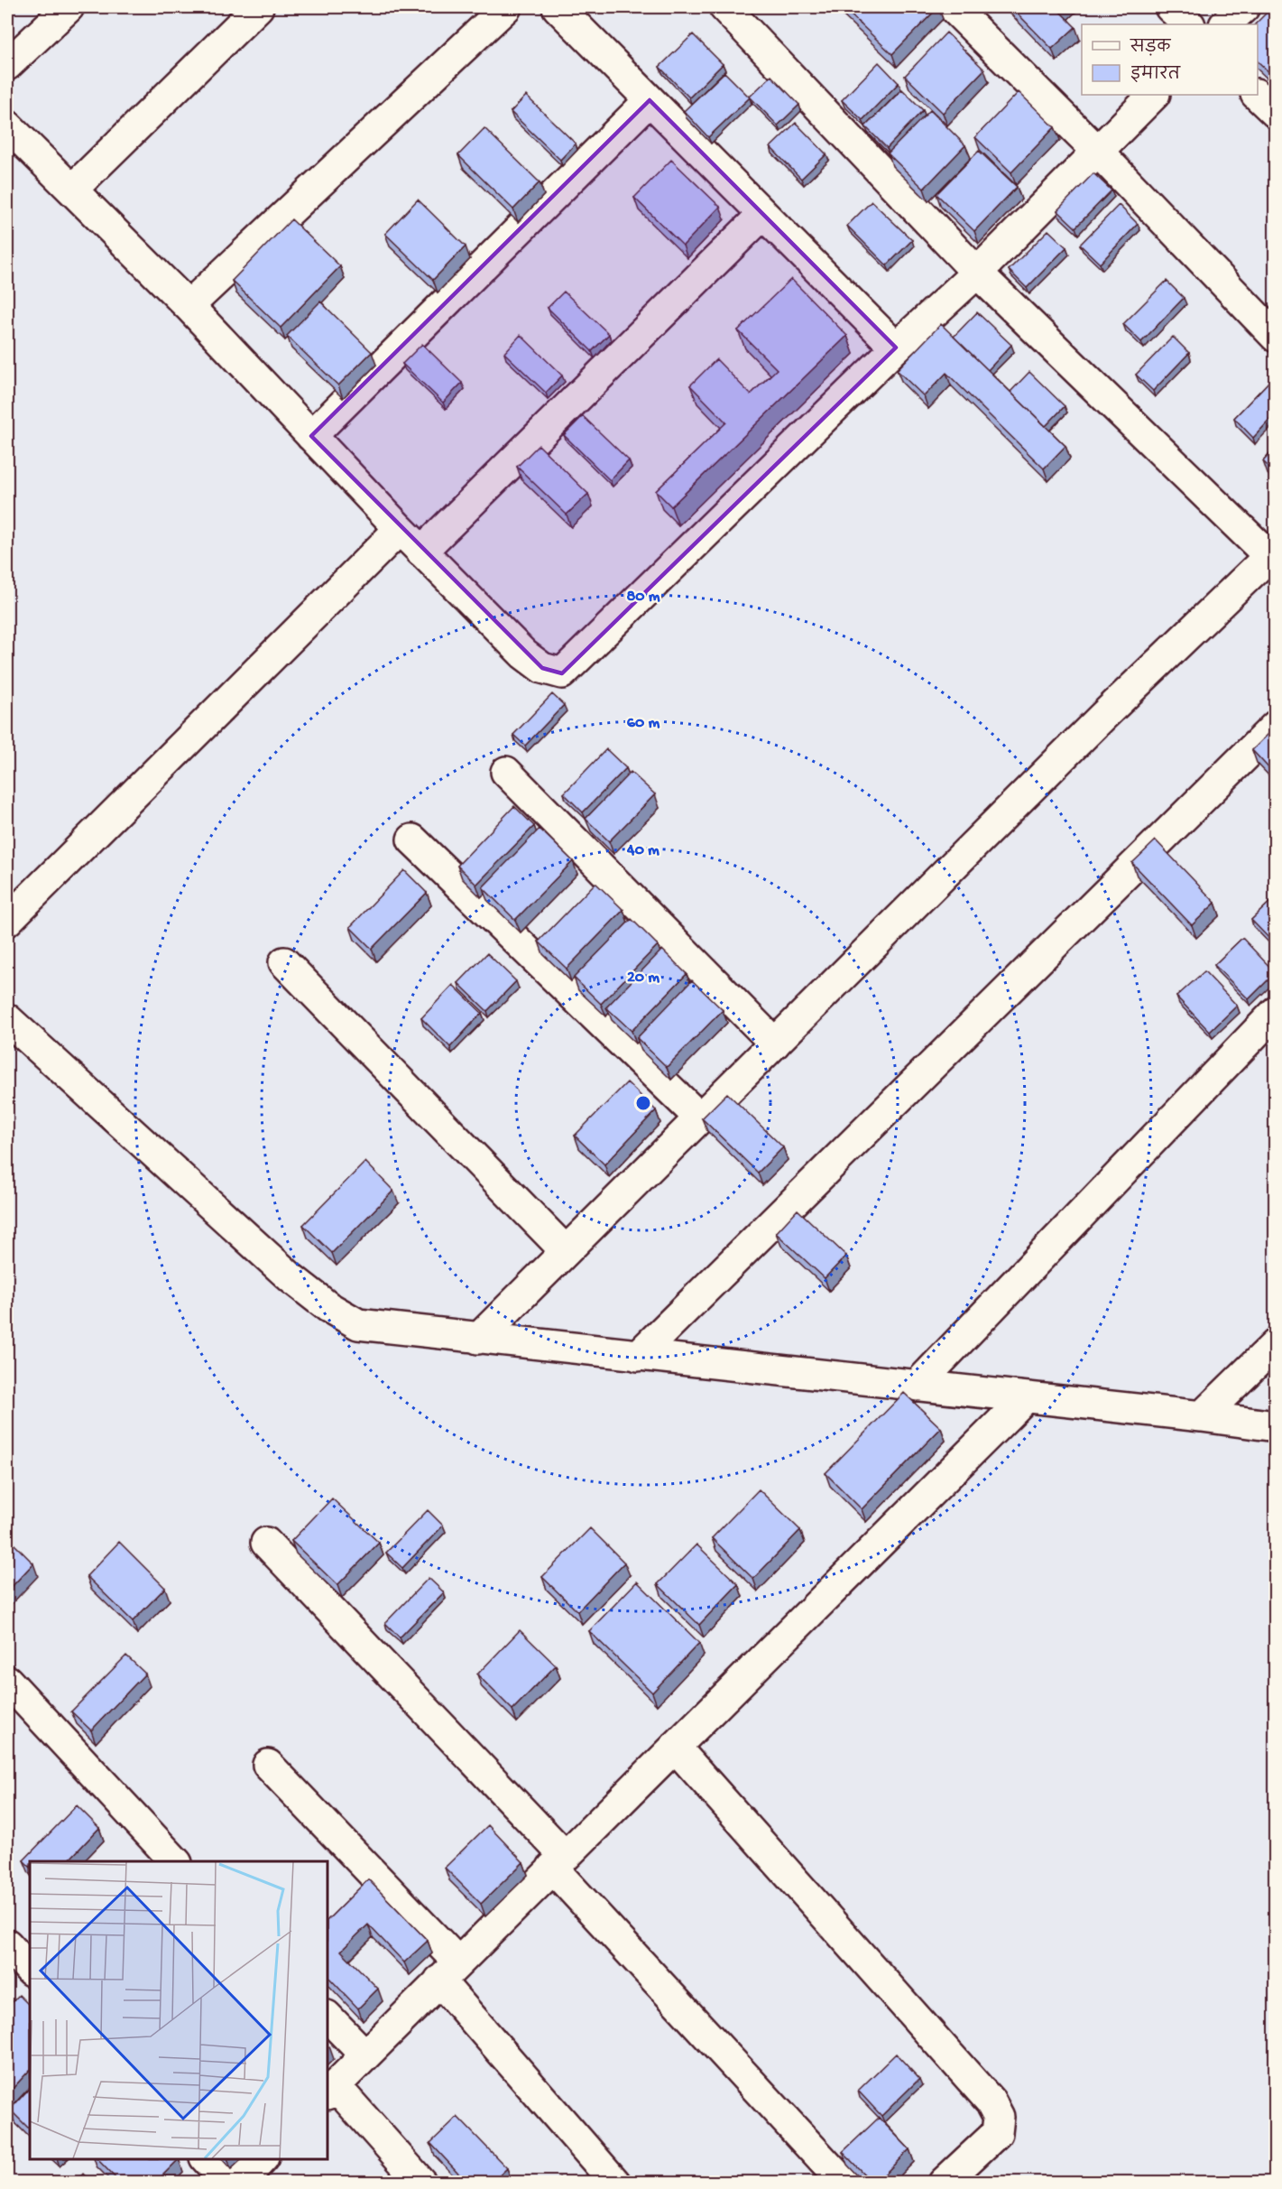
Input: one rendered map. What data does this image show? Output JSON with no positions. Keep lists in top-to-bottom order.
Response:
{
  "legend": ["सड़क", "इमारत"],
  "rings": [
    "80 m",
    "60 m",
    "40 m",
    "20 m"
  ]
}
